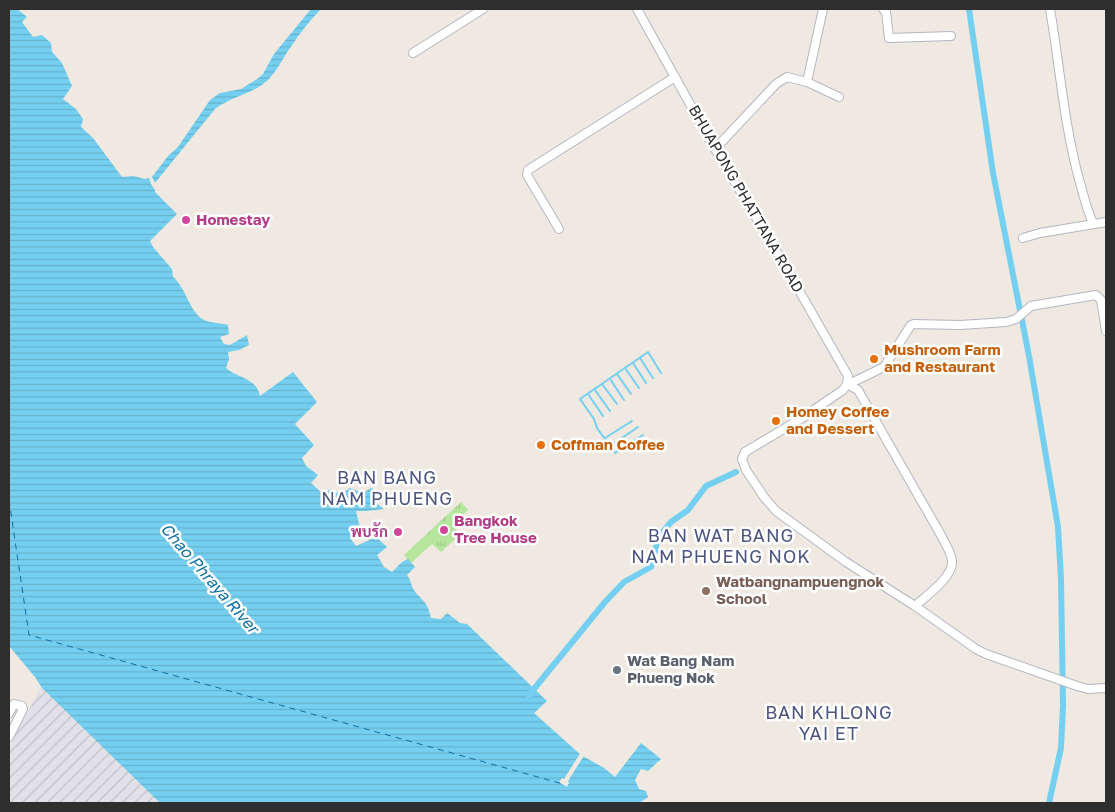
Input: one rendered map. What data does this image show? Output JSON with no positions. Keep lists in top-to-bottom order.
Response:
{
  "streets": {
    "street": ["BHUAPONG PHATTANA ROAD"]
  },
  "districts": ["BAN BANG NAM PHUENG", "BAN WAT BANG NAM PHUENG NOK", "BAN KHLONG YAI ET"],
  "water": ["Chao Phraya River"],
  "places": [
    "Homestay",
    "Mushroom Farm and Restaurant",
    "Homey Coffee and Dessert",
    "Coffman Coffee",
    "Bangkok Tree House",
    "พบรัก",
    "Watbangnampuengnok School",
    "Wat Bang Nam Phueng Nok"
  ]
}
